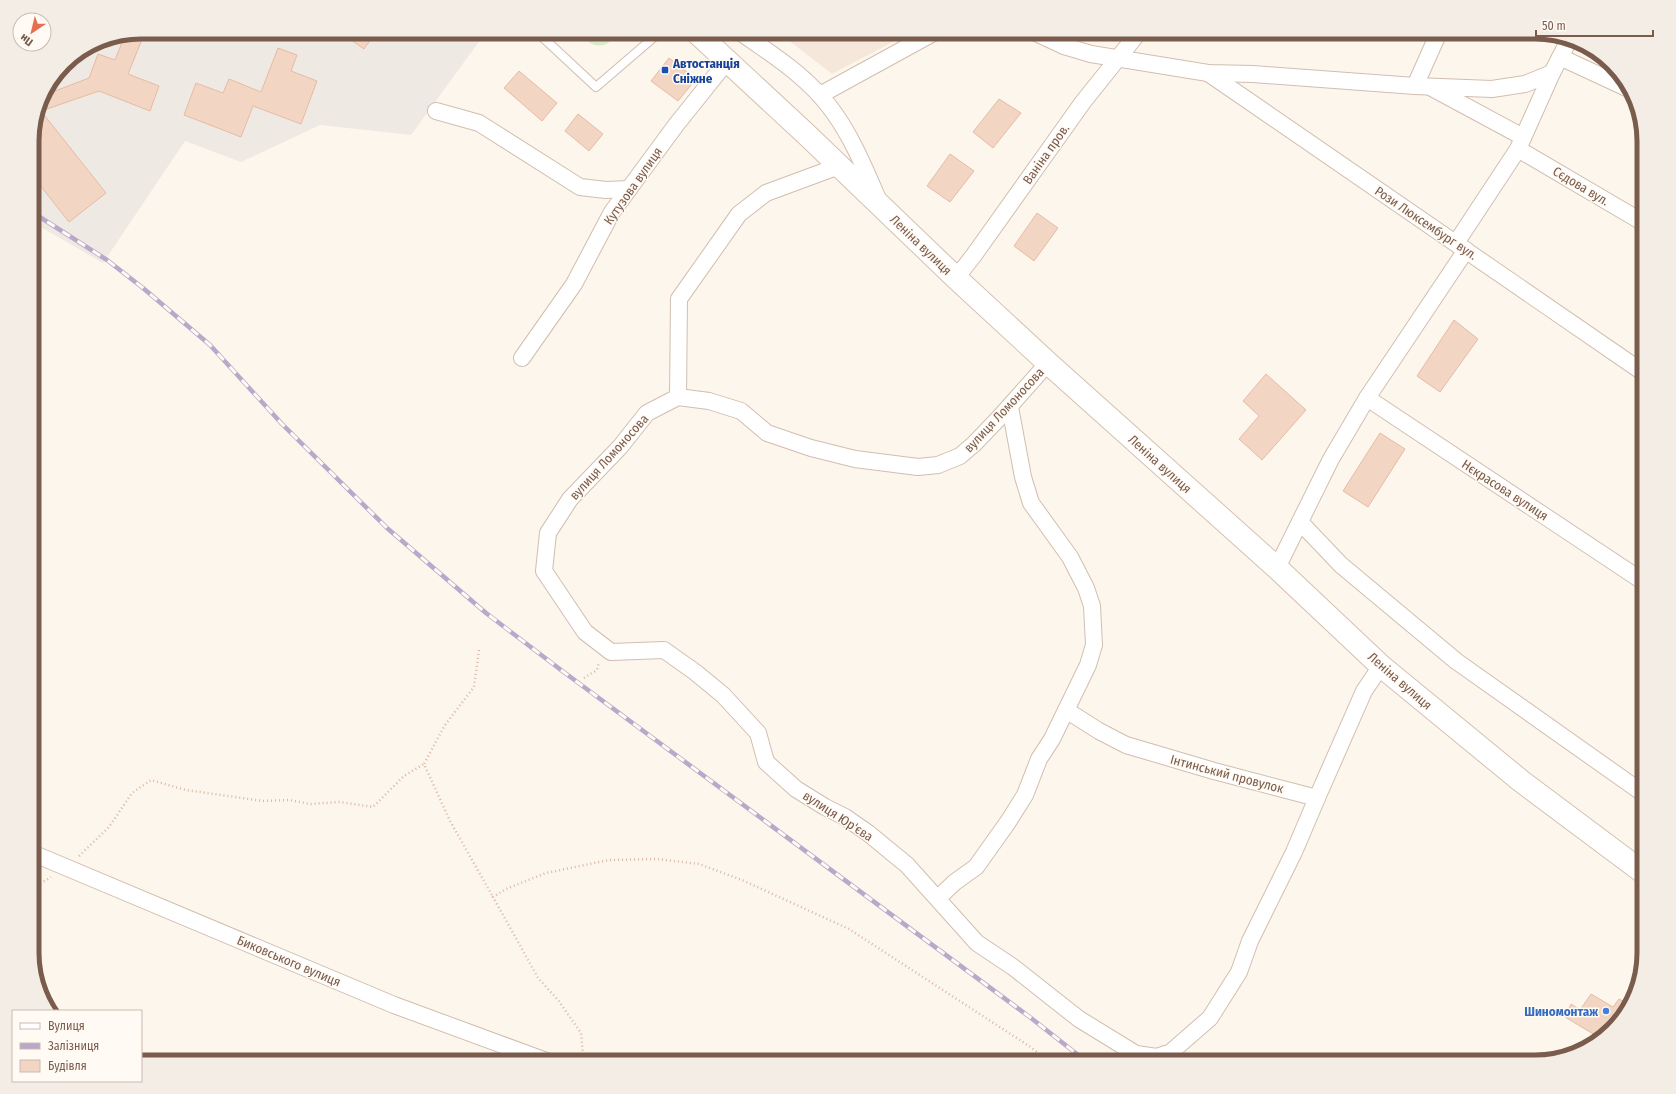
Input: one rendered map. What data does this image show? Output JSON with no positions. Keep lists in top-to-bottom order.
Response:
{
  "streets": {
    "main road": ["Леніна вулиця"],
    "street": [
      "Ваніна пров.",
      "Кутузова вулиця",
      "Сєдова вул.",
      "Рози Люксембург вул.",
      "вулиця Ломоносова",
      "Нєкрасова вулиця",
      "Інтинський провулок",
      "вулиця Юр'єва",
      "Биковського вулиця"
    ]
  },
  "crossings": [
    ["Ваніна пров.", "Леніна вулиця"],
    ["Кутузова вулиця", "Леніна вулиця"],
    ["Леніна вулиця", "вулиця Ломоносова"],
    ["вулиця Ломоносова", "вулиця Юр'єва"],
    ["Інтинський провулок", "вулиця Юр'єва"]
  ],
  "places": {
    "transit": ["Автостанція Сніжне"],
    "other": ["Шиномонтаж"]
  },
  "legend": ["Вулиця", "Залізниця", "Будівля"],
  "scale_bar": "50 m",
  "north": "bottom left"
}
